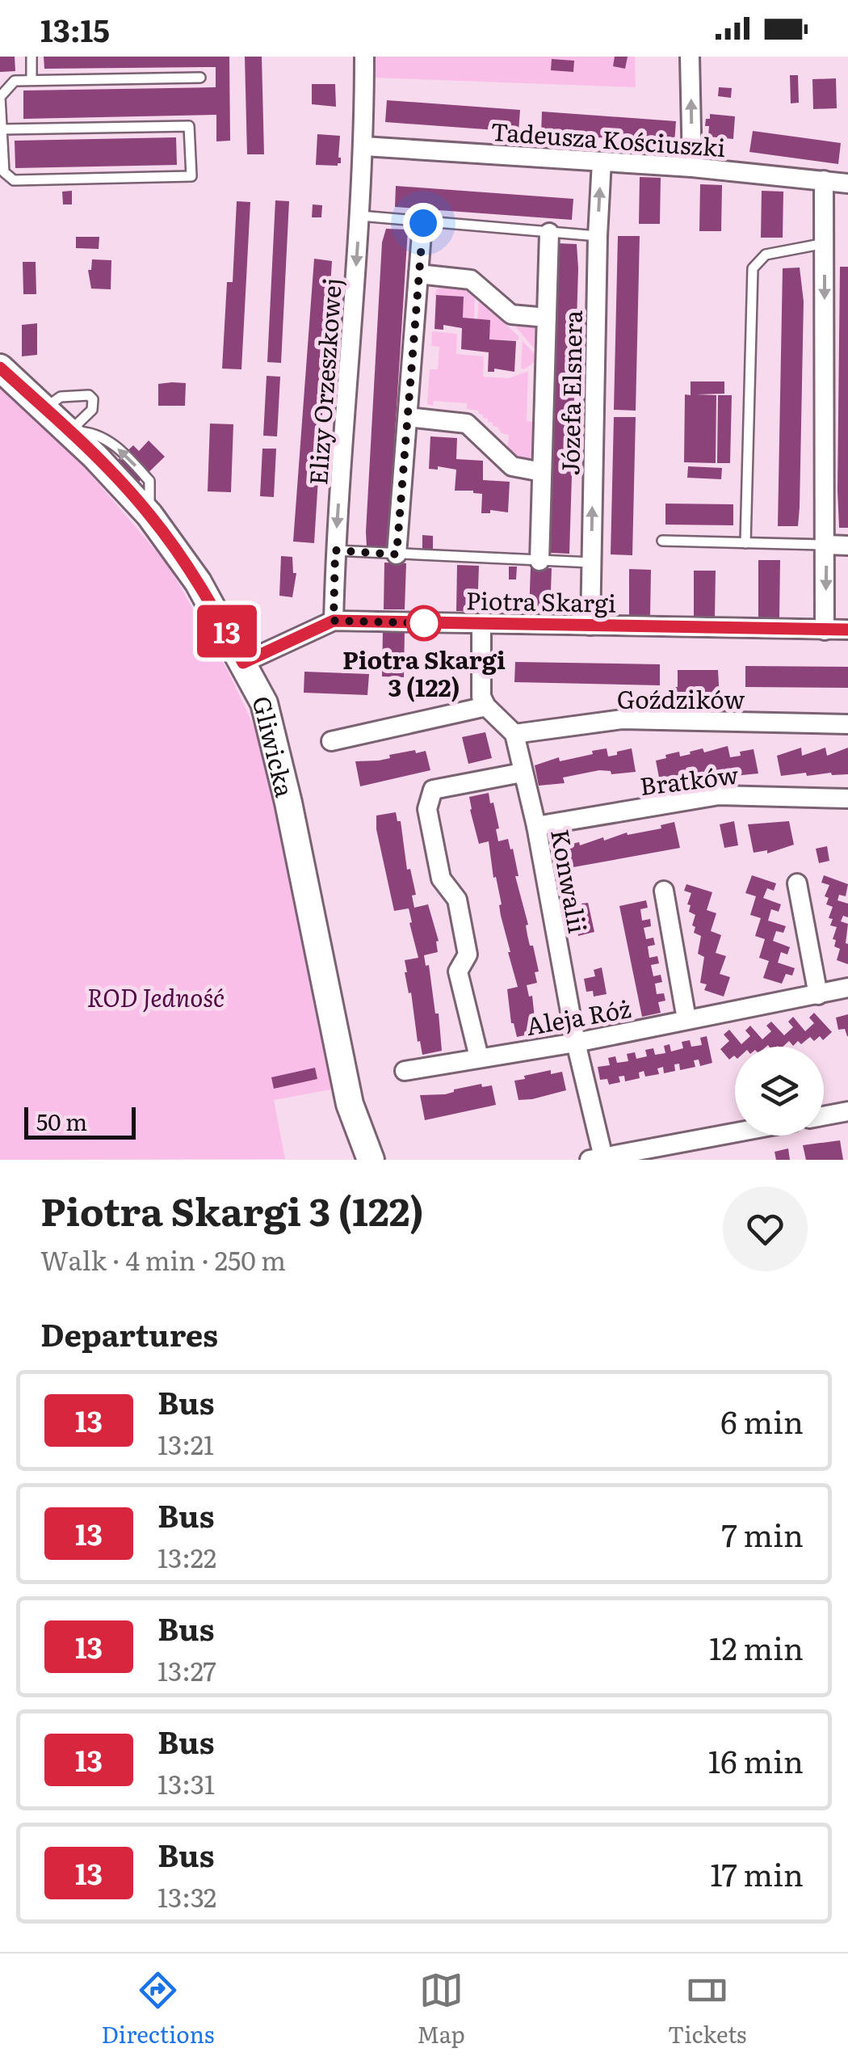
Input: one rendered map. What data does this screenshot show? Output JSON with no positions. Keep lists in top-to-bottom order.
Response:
{
  "streets": {
    "main road": ["Gliwicka"],
    "street": [
      "Tadeusza Kościuszki",
      "Elizy Orzeszkowej",
      "Józefa Elsnera",
      "Piotra Skargi",
      "Goździków",
      "Bratków",
      "Konwalii",
      "Aleja Róż"
    ]
  },
  "crossings": [
    ["Tadeusza Kościuszki", "Elizy Orzeszkowej"],
    ["Tadeusza Kościuszki", "Józefa Elsnera"],
    ["Elizy Orzeszkowej", "Piotra Skargi"],
    ["Józefa Elsnera", "Piotra Skargi"],
    ["Piotra Skargi", "Gliwicka"],
    ["Goździków", "Konwalii"],
    ["Bratków", "Konwalii"],
    ["Konwalii", "Aleja Róż"]
  ],
  "parks": ["ROD Jedność"],
  "places": ["Piotra Skargi 3 (122)"],
  "lines": ["bus line 13"],
  "scale_bar": "50 m",
  "page": {
    "status": "13:15",
    "on_map": "13",
    "scale": "50 m",
    "heading": [
      ["Piotra Skargi 3 (122)", "Walk · 4 min · 250 m"],
      "Departures"
    ],
    "list": [
      {
        "mark": "13",
        "name": "Bus",
        "note": "13:21",
        "value": "6 min"
      },
      {
        "mark": "13",
        "name": "Bus",
        "note": "13:22",
        "value": "7 min"
      },
      {
        "mark": "13",
        "name": "Bus",
        "note": "13:27",
        "value": "12 min"
      },
      {
        "mark": "13",
        "name": "Bus",
        "note": "13:31",
        "value": "16 min"
      },
      {
        "mark": "13",
        "name": "Bus",
        "note": "13:32",
        "value": "17 min"
      }
    ],
    "tabs": ["Directions", "Map", "Tickets"]
  }
}
